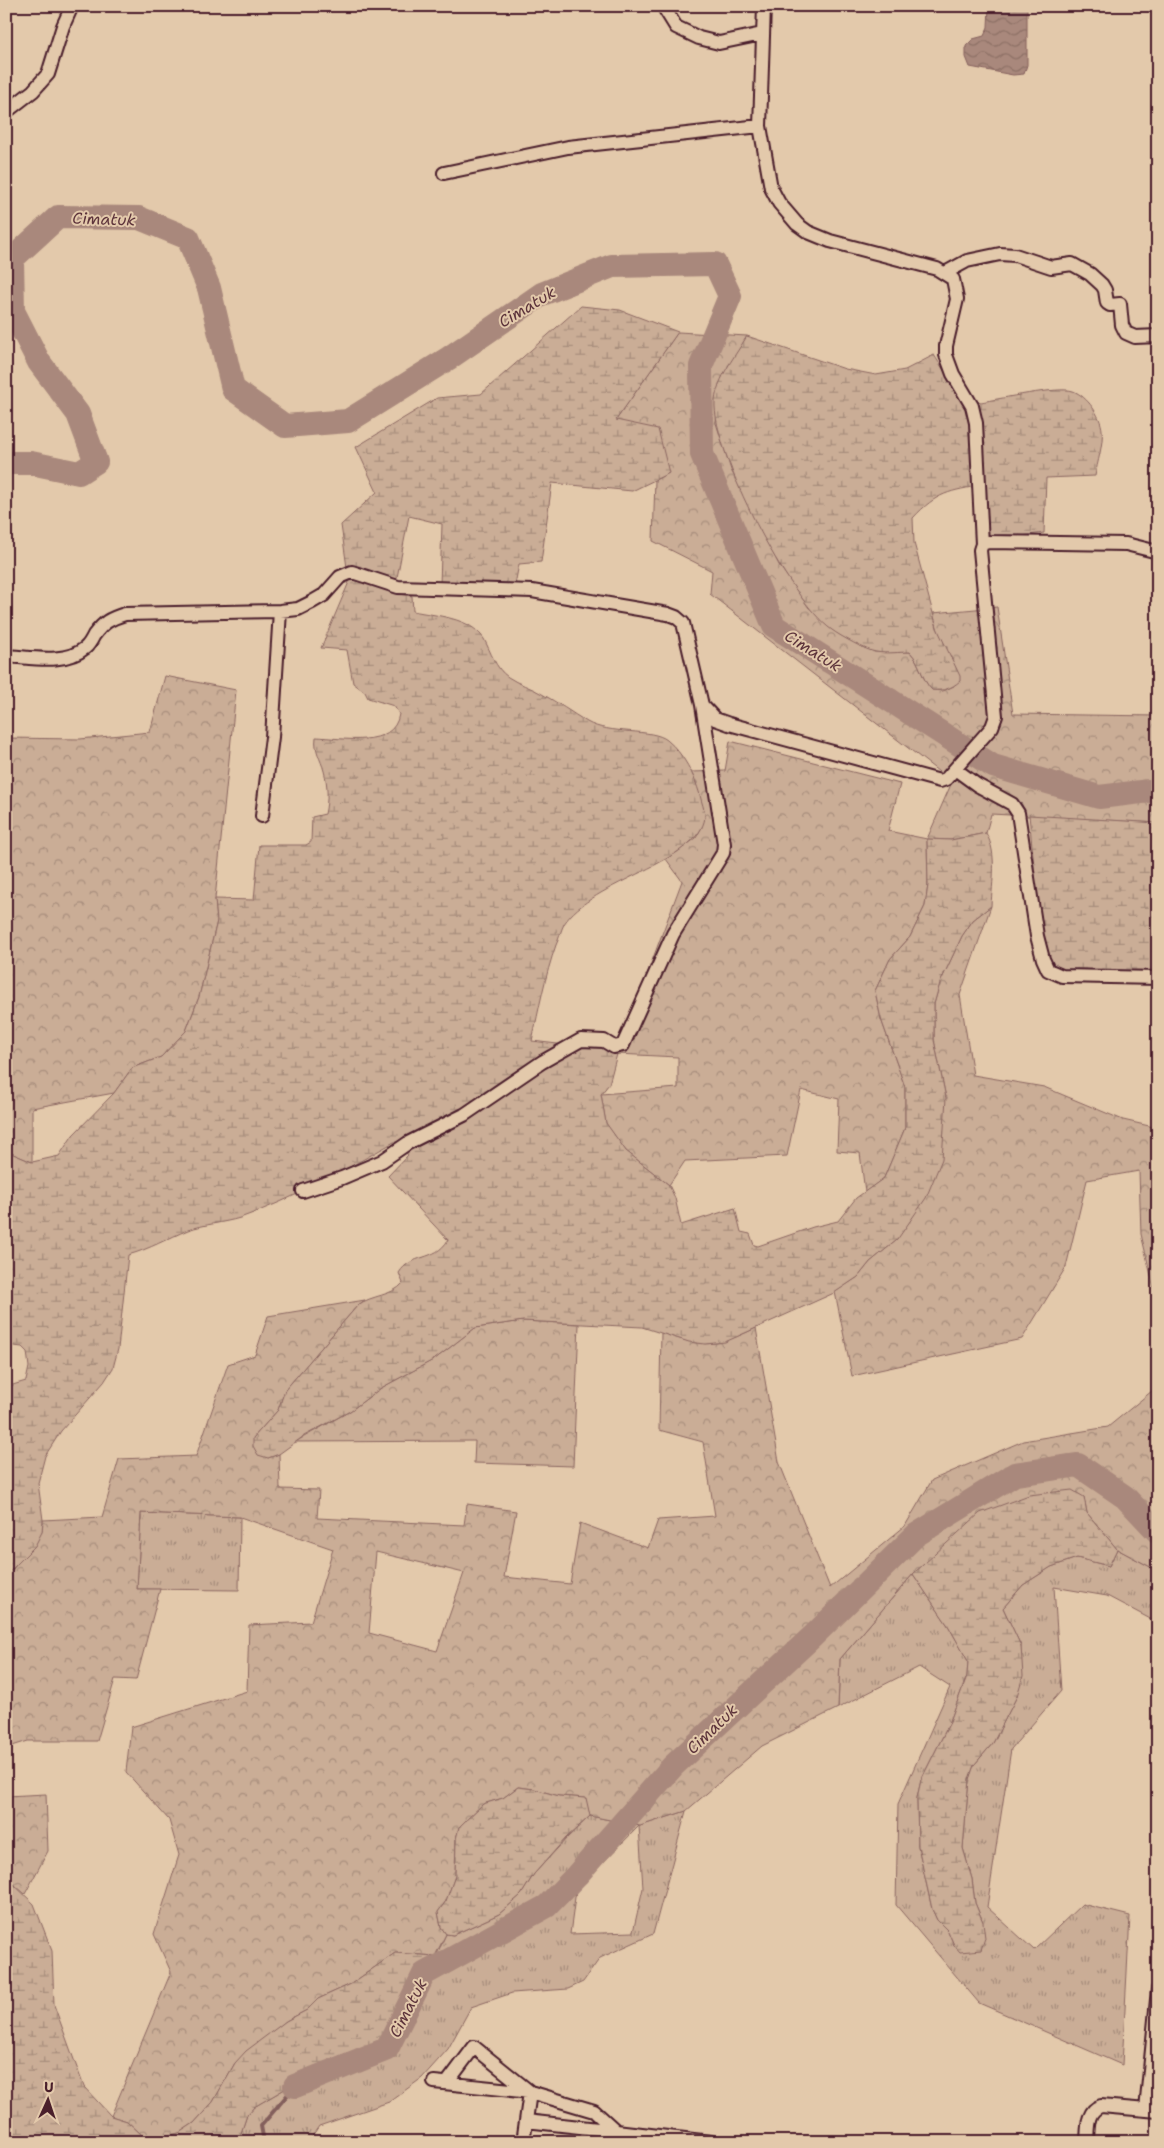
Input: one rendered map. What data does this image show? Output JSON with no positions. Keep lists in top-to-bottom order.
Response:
{
  "water": ["Cimatuk"],
  "north": "top"
}
